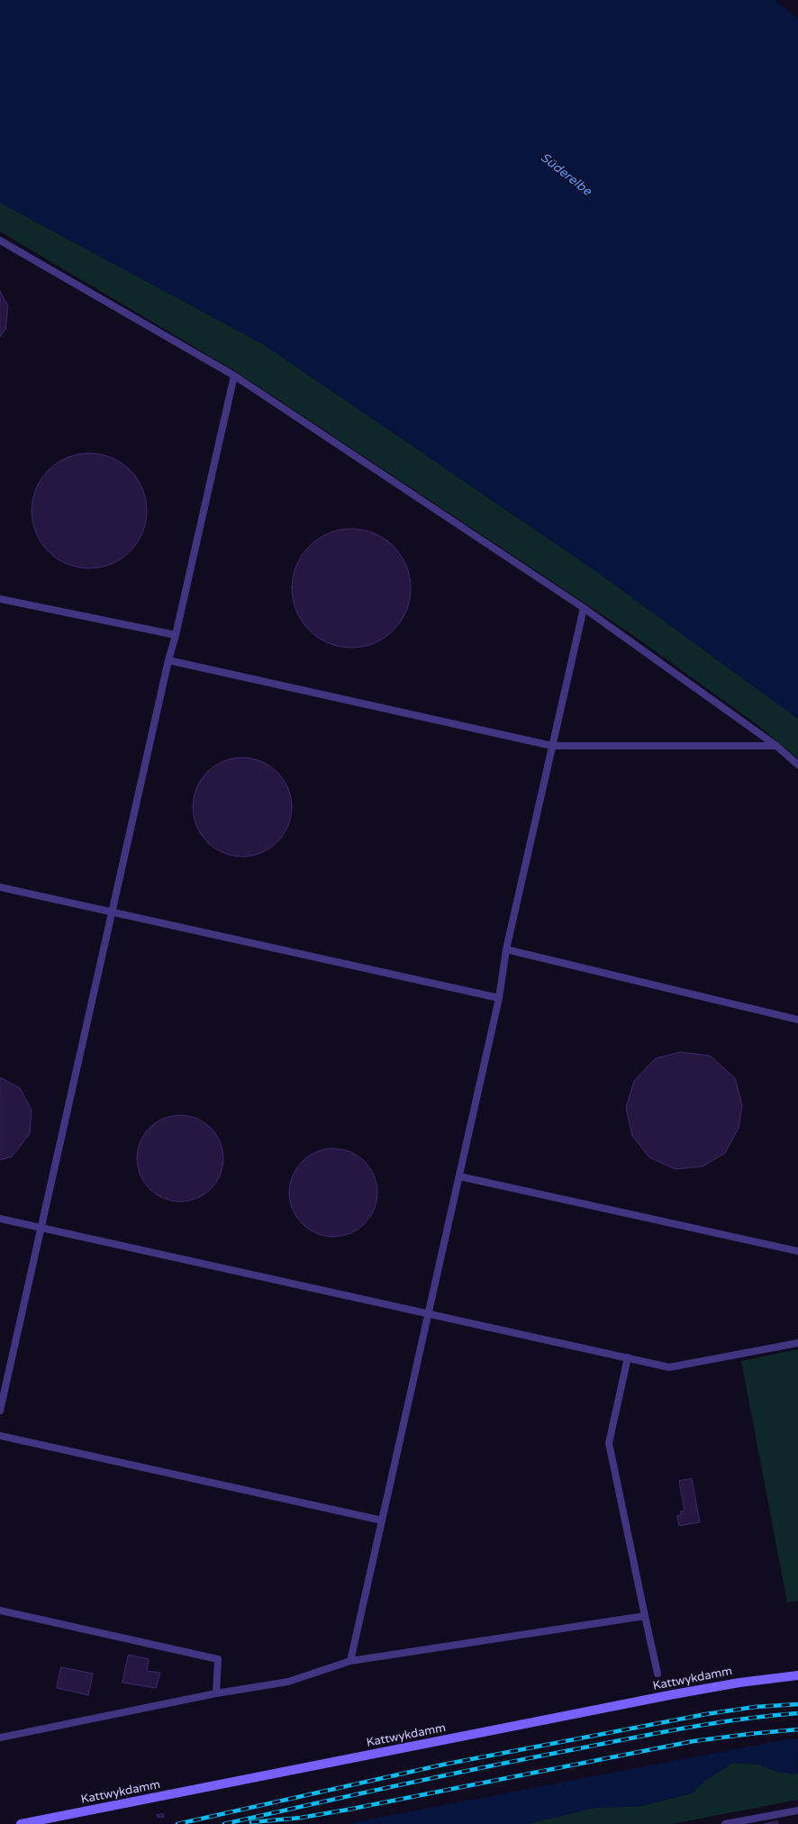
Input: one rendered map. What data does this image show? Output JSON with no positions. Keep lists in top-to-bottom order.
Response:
{
  "streets": {
    "main road": ["Kattwykdamm"]
  },
  "water": ["Süderelbe"]
}
